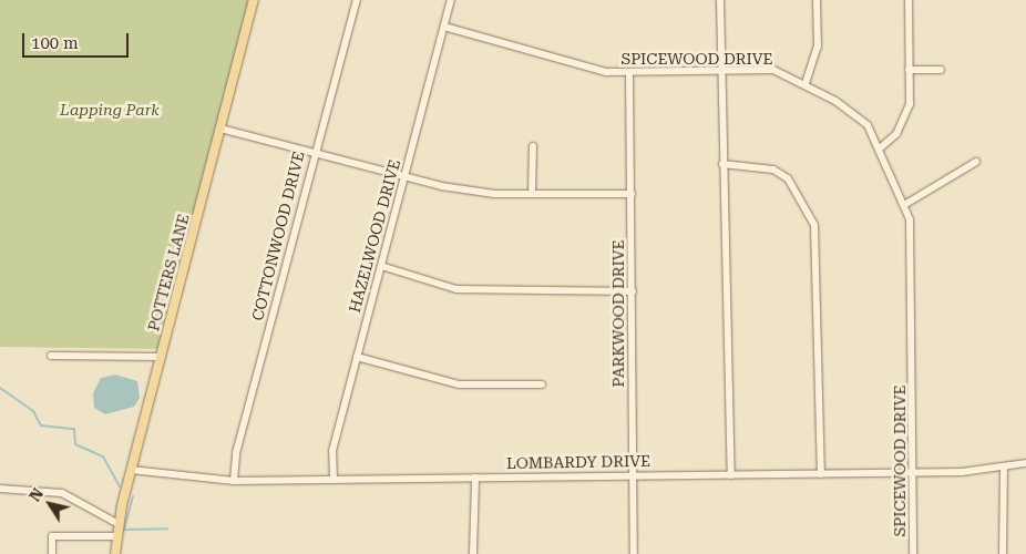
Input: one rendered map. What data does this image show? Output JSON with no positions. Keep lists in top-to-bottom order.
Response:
{
  "streets": {
    "main road": ["POTTERS LANE"],
    "street": [
      "SPICEWOOD DRIVE",
      "COTTONWOOD DRIVE",
      "HAZELWOOD DRIVE",
      "PARKWOOD DRIVE",
      "LOMBARDY DRIVE"
    ]
  },
  "crossings": [
    ["SPICEWOOD DRIVE", "HAZELWOOD DRIVE"],
    ["SPICEWOOD DRIVE", "PARKWOOD DRIVE"],
    ["SPICEWOOD DRIVE", "LOMBARDY DRIVE"],
    ["COTTONWOOD DRIVE", "LOMBARDY DRIVE"],
    ["HAZELWOOD DRIVE", "LOMBARDY DRIVE"],
    ["POTTERS LANE", "LOMBARDY DRIVE"],
    ["PARKWOOD DRIVE", "LOMBARDY DRIVE"]
  ],
  "parks": ["Lapping Park"],
  "scale_bar": "100 m",
  "north": "top left"
}
